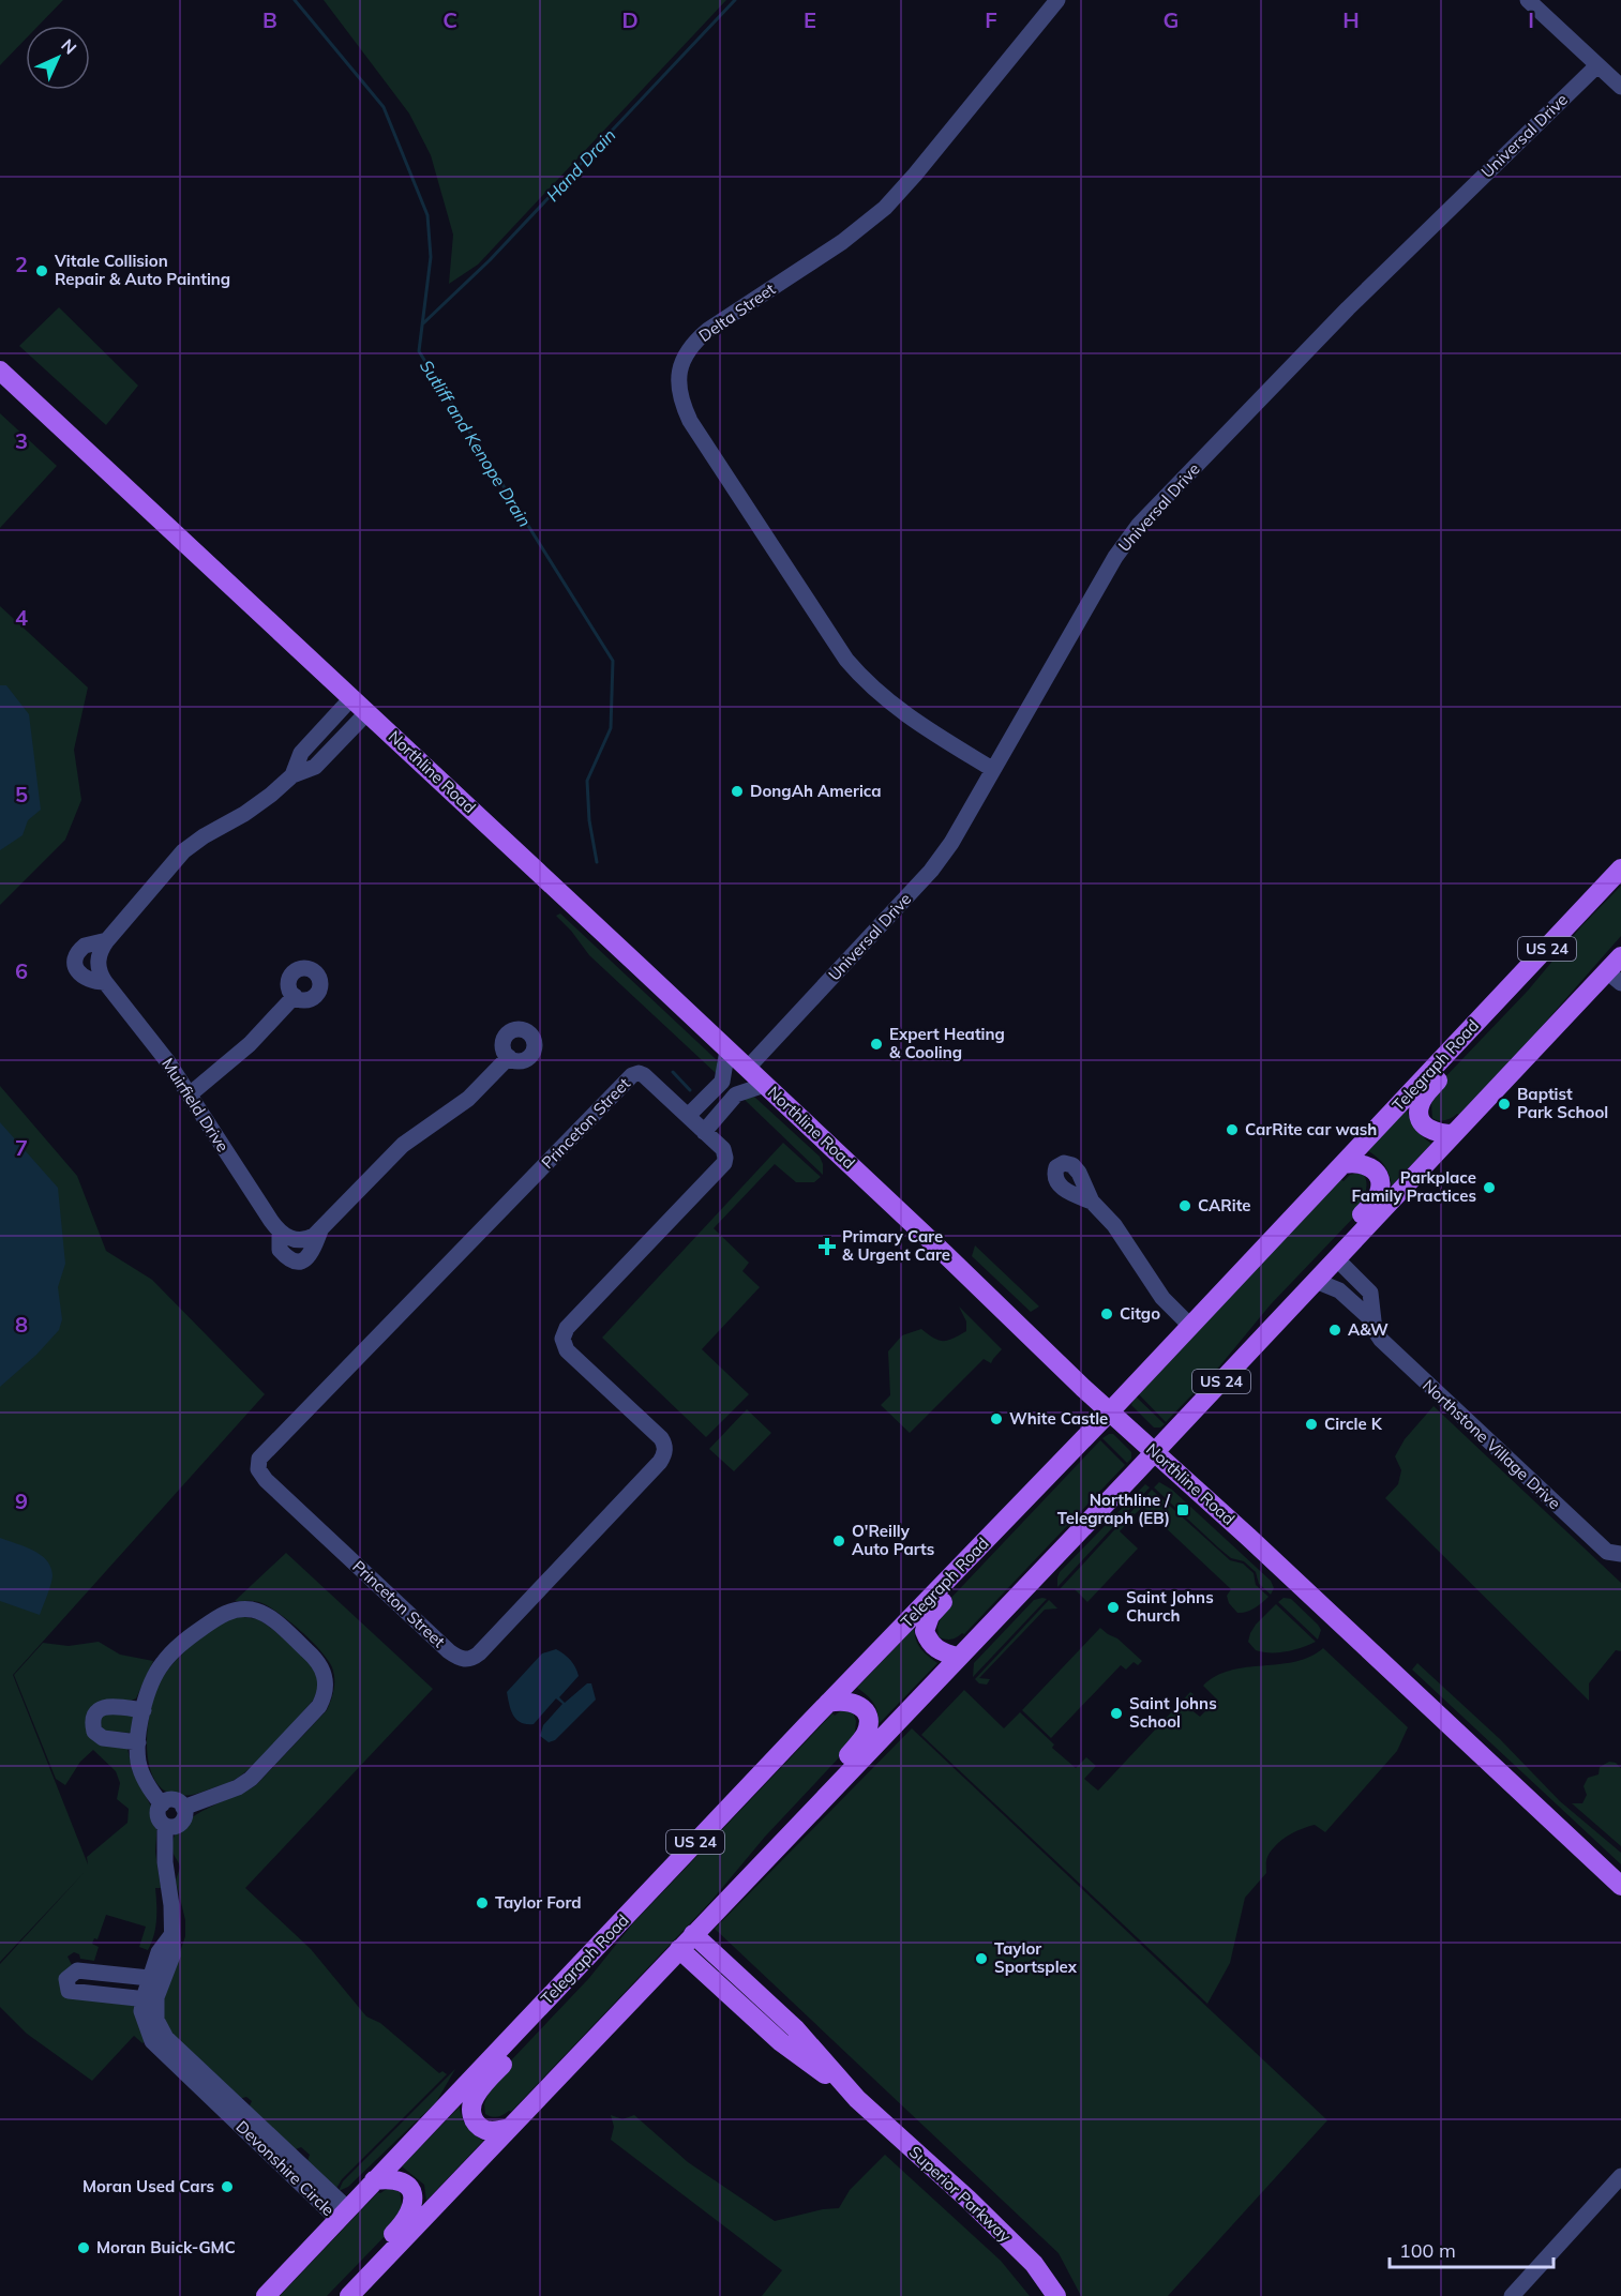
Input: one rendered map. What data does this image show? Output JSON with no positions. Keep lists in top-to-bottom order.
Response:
{
  "streets": {
    "main road": [
      "Northline Road",
      "US 24",
      "Telegraph Road",
      "Superior Parkway"
    ],
    "street": [
      "Universal Drive",
      "Delta Street",
      "Muirfield Drive",
      "Princeton Street",
      "Northstone Village Drive",
      "Devonshire Circle"
    ]
  },
  "crossings": [
    ["Universal Drive", "Delta Street"],
    ["Universal Drive", "Northline Road"],
    ["Northline Road", "US 24"],
    ["Northline Road", "Telegraph Road"],
    ["US 24", "Northstone Village Drive"],
    ["US 24", "Superior Parkway"],
    ["Telegraph Road", "Devonshire Circle"]
  ],
  "water": ["Hand Drain", "Sutliff and Kenope Drain"],
  "places": {
    "other": [
      "Vitale Collision Repair & Auto Painting",
      "DongAh America",
      "Expert Heating & Cooling",
      "Baptist Park School",
      "CarRite car wash",
      "Parkplace Family Practices",
      "CARite",
      "Citgo",
      "A&W",
      "White Castle",
      "Circle K",
      "O'Reilly Auto Parts",
      "Saint Johns Church",
      "Saint Johns School",
      "Taylor Ford",
      "Taylor Sportsplex",
      "Moran Used Cars",
      "Moran Buick-GMC"
    ],
    "health": ["Primary Care & Urgent Care"],
    "transit": ["Northline / Telegraph (EB)"]
  },
  "scale_bar": "100 m",
  "north": "top right",
  "grid": {
    "columns": [
      "B",
      "C",
      "D",
      "E",
      "F",
      "G",
      "H",
      "I"
    ],
    "rows": [
      "2",
      "3",
      "4",
      "5",
      "6",
      "7",
      "8",
      "9"
    ]
  }
}
